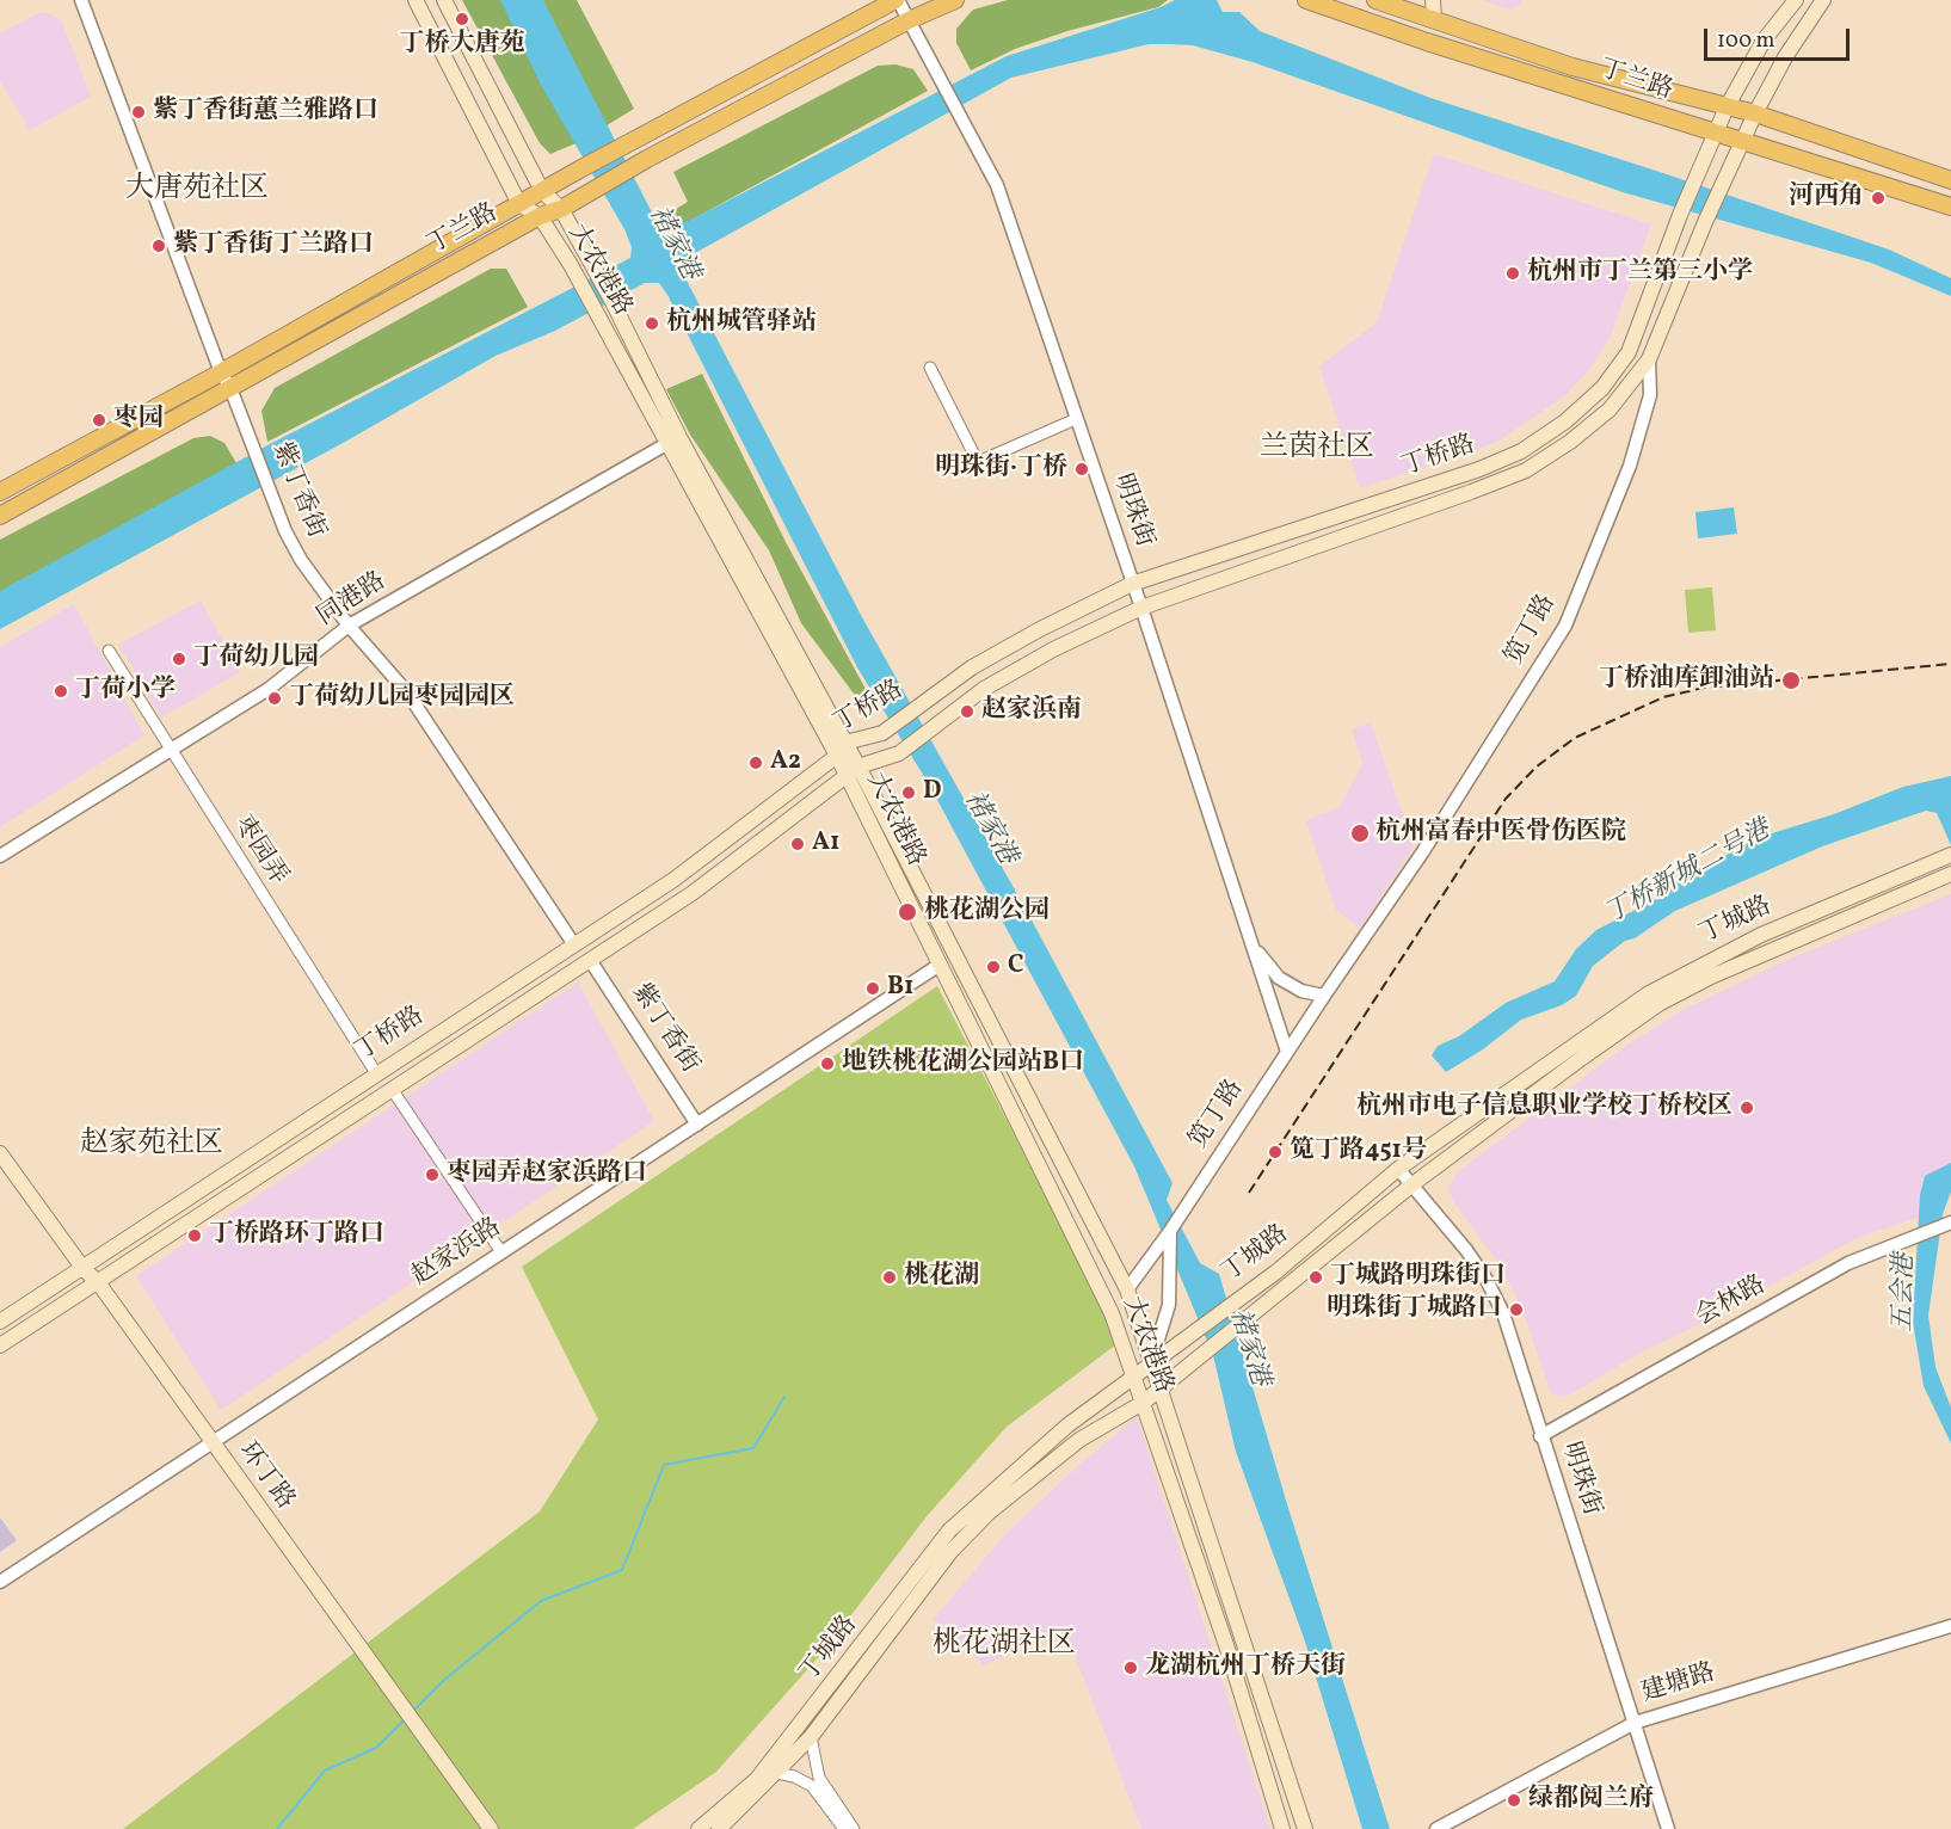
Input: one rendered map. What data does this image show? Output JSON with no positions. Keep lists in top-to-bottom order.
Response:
{
  "streets": {
    "main road": [
      "丁兰路",
      "大农港路",
      "丁桥路",
      "笕丁路",
      "丁城路",
      "环丁路"
    ],
    "street": [
      "紫丁香街",
      "明珠街",
      "同港路",
      "枣园弄",
      "赵家浜路",
      "会林路",
      "建塘路"
    ]
  },
  "crossings": [
    ["丁兰路", "大农港路"],
    ["丁兰路", "丁桥路"],
    ["丁兰路", "紫丁香街"],
    ["丁兰路", "明珠街"],
    ["丁兰路", "笕丁路"],
    ["大农港路", "丁桥路"],
    ["大农港路", "同港路"],
    ["大农港路", "笕丁路"],
    ["大农港路", "丁城路"],
    ["大农港路", "赵家浜路"],
    ["丁桥路", "紫丁香街"],
    ["丁桥路", "明珠街"],
    ["丁桥路", "笕丁路"],
    ["丁桥路", "枣园弄"],
    ["丁桥路", "环丁路"],
    ["紫丁香街", "同港路"],
    ["紫丁香街", "赵家浜路"],
    ["明珠街", "笕丁路"],
    ["明珠街", "丁城路"],
    ["明珠街", "会林路"],
    ["明珠街", "建塘路"],
    ["同港路", "枣园弄"],
    ["赵家浜路", "环丁路"]
  ],
  "districts": [
    "大唐苑社区",
    "兰茵社区",
    "赵家苑社区",
    "桃花湖社区"
  ],
  "water": ["褚家港", "丁桥新城二号港", "五会港"],
  "places": [
    "丁桥大唐苑",
    "紫丁香街蕙兰雅路口",
    "河西角",
    "紫丁香街丁兰路口",
    "杭州市丁兰第三小学",
    "杭州城管驿站",
    "枣园",
    "明珠街·丁桥",
    "丁荷幼儿园",
    "丁桥油库卸油站",
    "丁荷小学",
    "丁荷幼儿园枣园园区",
    "赵家浜南",
    "A2",
    "D",
    "杭州富春中医骨伤医院",
    "A1",
    "桃花湖公园",
    "C",
    "B1",
    "地铁桃花湖公园站B口",
    "杭州市电子信息职业学校丁桥校区",
    "笕丁路451号",
    "枣园弄赵家浜路口",
    "丁桥路环丁路口",
    "桃花湖",
    "丁城路明珠街口",
    "明珠街丁城路口",
    "龙湖杭州丁桥天街",
    "绿都阅兰府"
  ],
  "scale_bar": "100 m"
}
